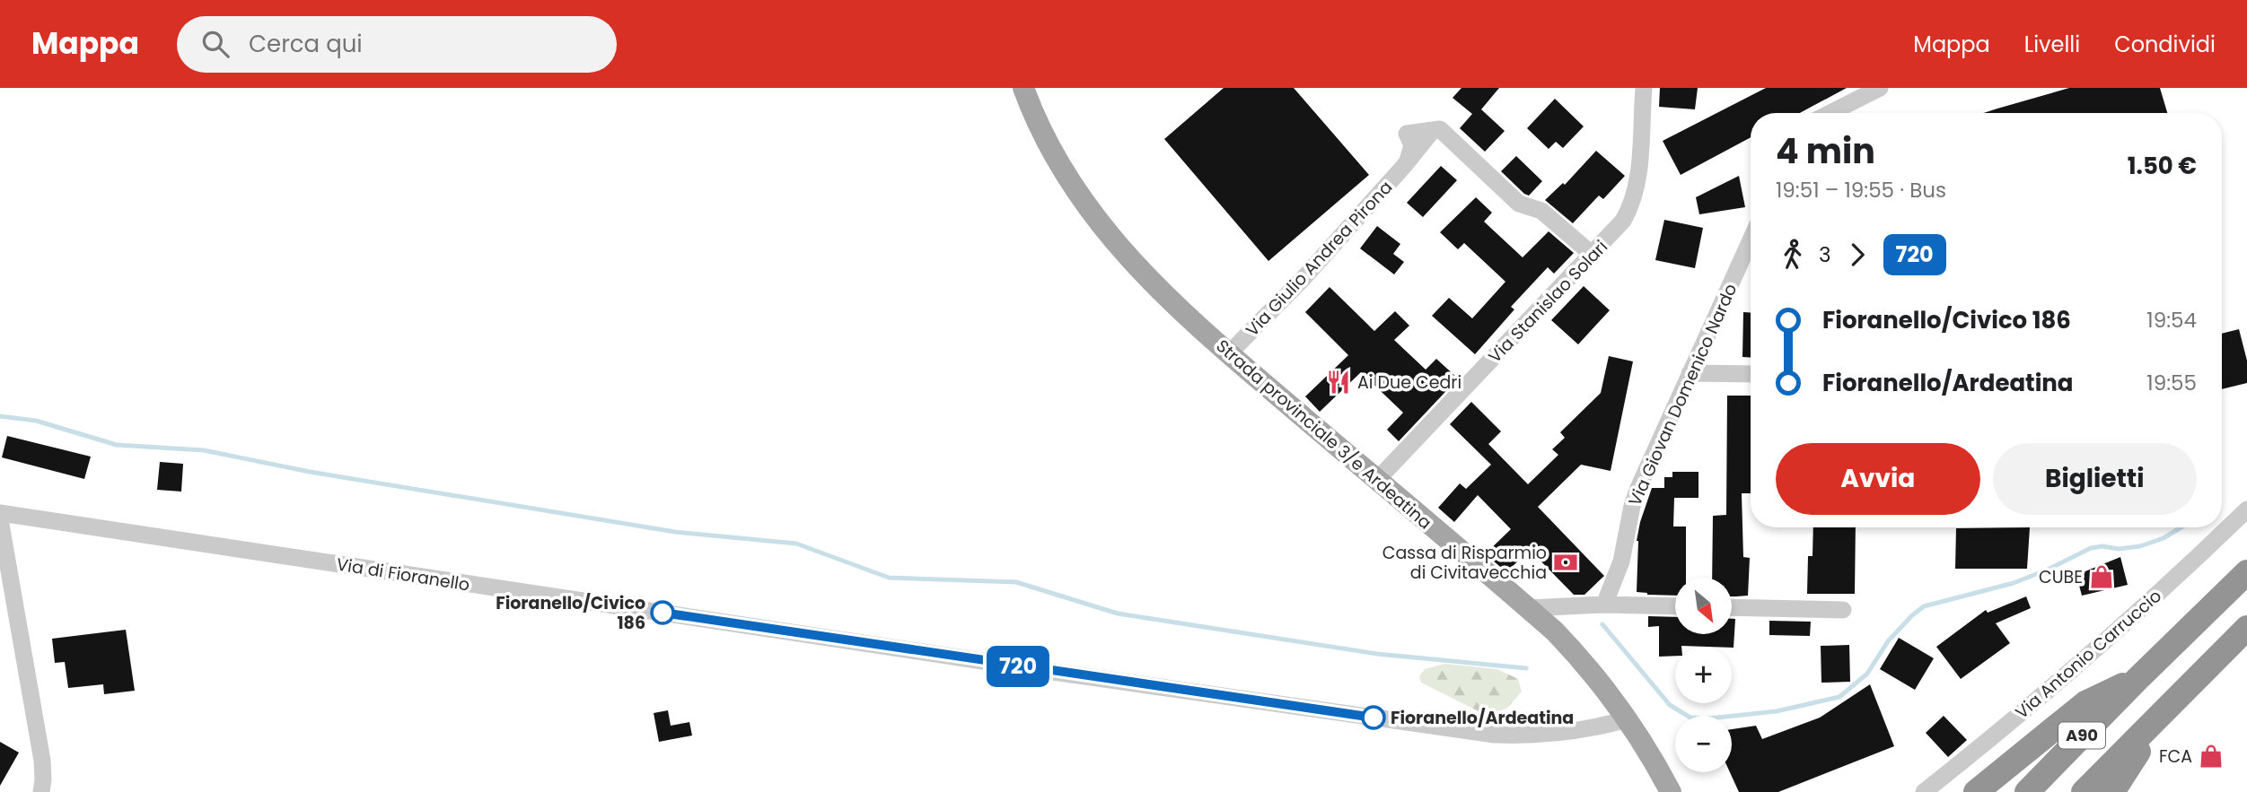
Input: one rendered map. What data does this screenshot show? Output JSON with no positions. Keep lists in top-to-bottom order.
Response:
{
  "streets": {
    "highway": ["A90"],
    "main road": ["Strada provinciale 3/e Ardeatina"],
    "street": [
      "Via Giulio Andrea Pirona",
      "Via Stanislao Solari",
      "Via Giovan Domenico Nardo",
      "Via di Fioranello",
      "Via Antonio Carruccio"
    ]
  },
  "crossings": [
    ["Via Giulio Andrea Pirona", "Via Stanislao Solari"],
    ["Via Giulio Andrea Pirona", "Strada provinciale 3/e Ardeatina"],
    ["Via Stanislao Solari", "Strada provinciale 3/e Ardeatina"],
    ["Strada provinciale 3/e Ardeatina", "Via di Fioranello"]
  ],
  "places": {
    "restaurant": ["Ai Due Cedri"],
    "bank": ["Cassa di Risparmio di Civitavecchia"],
    "shop": ["CUBE", "FCA"],
    "other": ["Fioranello/Civico 186", "Fioranello/Ardeatina"]
  },
  "lines": ["bus line 720"],
  "north": "bottom right",
  "page": {
    "header": "Mappa",
    "search": "Cerca qui",
    "nav": ["Mappa", "Livelli", "Condividi"],
    "on_map": "720",
    "heading": ["4 min", "19:51 – 19:55 · Bus", "1.50 €"],
    "legs": ["3", "720"],
    "list": [
      {
        "name": "Fioranello/Civico 186",
        "value": "19:54"
      },
      {
        "name": "Fioranello/Ardeatina",
        "value": "19:55"
      }
    ],
    "buttons": ["Avvia", "Biglietti"],
    "map_buttons": ["+", "−"]
  }
}
